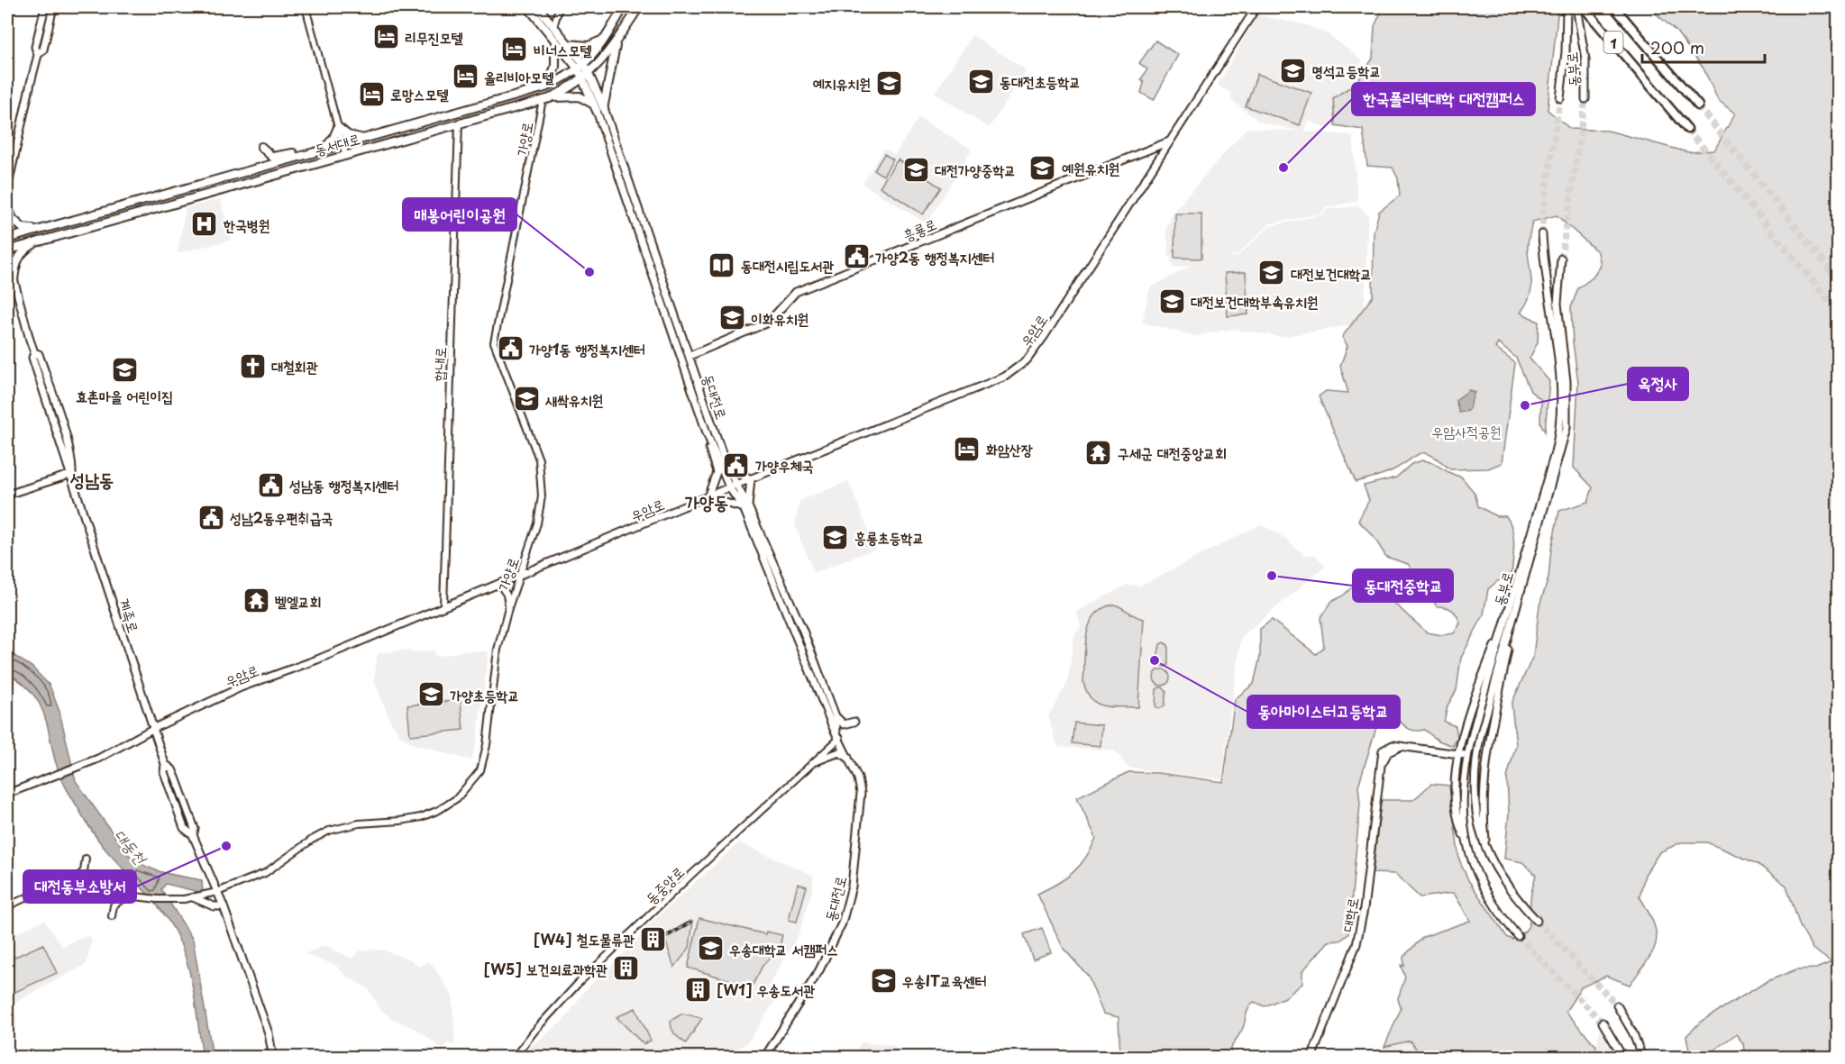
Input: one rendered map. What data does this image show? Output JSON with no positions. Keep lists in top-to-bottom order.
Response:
{
  "streets": {
    "highway": ["1"],
    "main road": [
      "동부로",
      "동서대로",
      "흥룡로",
      "우암로",
      "동대전로",
      "계족로",
      "대학로"
    ],
    "street": ["가양로", "합내로", "동중앙로"]
  },
  "crossings": [
    ["가양로", "동서대로"],
    ["가양로", "우암로"],
    ["가양로", "계족로"],
    ["동서대로", "합내로"],
    ["동서대로", "동대전로"],
    ["흥룡로", "우암로"],
    ["흥룡로", "동대전로"],
    ["우암로", "합내로"],
    ["우암로", "동대전로"],
    ["우암로", "계족로"],
    ["동대전로", "동중앙로"]
  ],
  "districts": ["성남동", "가양동"],
  "water": ["대동천"],
  "parks": ["우암사적공원"],
  "places": {
    "hotel": [
      "리무진모텔",
      "비너스모텔",
      "올리비아모텔",
      "로망스모텔",
      "화암산장"
    ],
    "school or university": [
      "명석고등학교",
      "동대전초등학교",
      "예지유치원",
      "예원유치원",
      "대전가양중학교",
      "대전보건대학교",
      "대전보건대학부속유치원",
      "이화유치원",
      "효촌마을 어린이집",
      "새싹유치원",
      "흥룡초등학교",
      "가양초등학교",
      "우송대학교 서캠퍼스",
      "우송IT교육센터"
    ],
    "other": [
      "한국폴리텍대학 대전캠퍼스",
      "매봉어린이공원",
      "옥정사",
      "동대전중학교",
      "동아마이스터고등학교",
      "대전동부소방서"
    ],
    "hospital": ["한국병원"],
    "public building": [
      "가양2동 행정복지센터",
      "가양1동 행정복지센터",
      "가양우체국",
      "성남동 행정복지센터",
      "성남2동우편취급국"
    ],
    "library": ["동대전시립도서관"],
    "church": ["대철회관"],
    "temple": ["구세군 대전중앙교회", "벨엘교회"],
    "building": ["[W4] 철도물류관", "[W5] 보건의료과학관", "[W1] 우송도서관"]
  },
  "scale_bar": "200 m"
}
